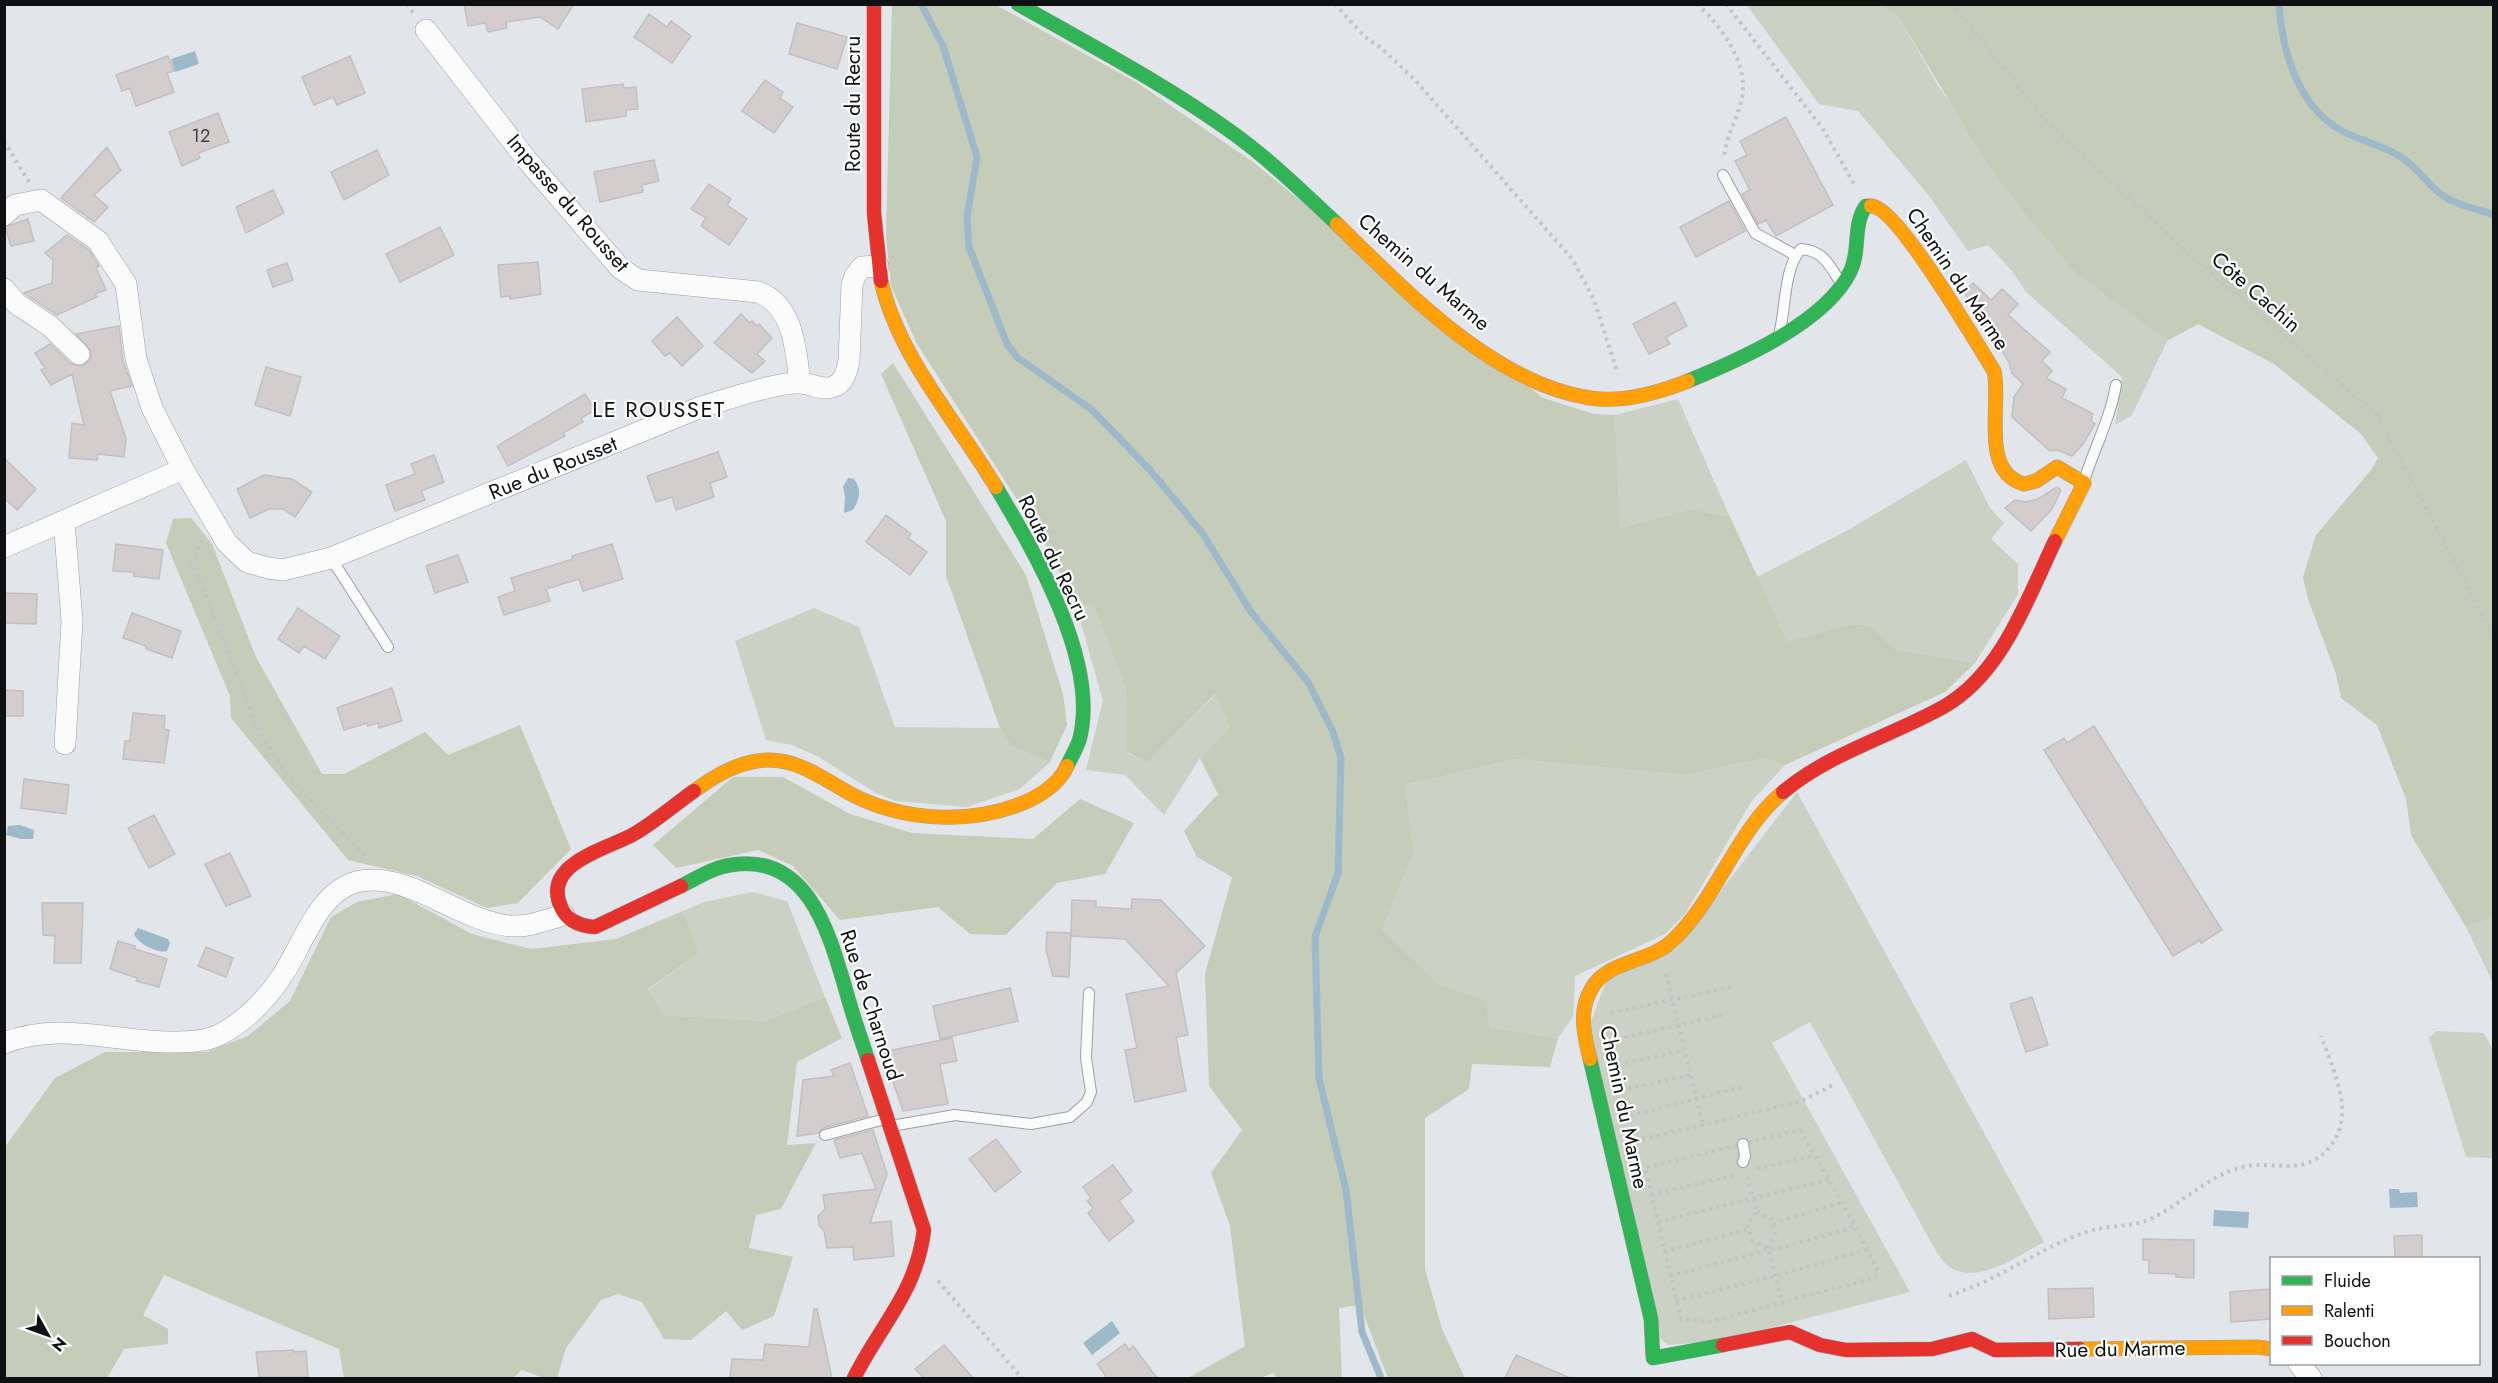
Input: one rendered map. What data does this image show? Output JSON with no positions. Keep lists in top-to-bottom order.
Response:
{
  "streets": {
    "street": [
      "Route du Recru",
      "Impasse du Rousset",
      "Chemin du Marme",
      "Rue du Rousset",
      "Rue de Charnoud",
      "Rue du Marme"
    ],
    "path": ["Côte Cachin"]
  },
  "crossings": [
    ["Route du Recru", "Rue du Rousset"],
    ["Route du Recru", "Rue de Charnoud"],
    ["Impasse du Rousset", "Rue du Rousset"],
    ["Chemin du Marme", "Rue du Marme"]
  ],
  "districts": ["LE ROUSSET"],
  "house_numbers": ["12"],
  "legend": ["Fluide", "Ralenti", "Bouchon"],
  "north": "bottom right"
}
